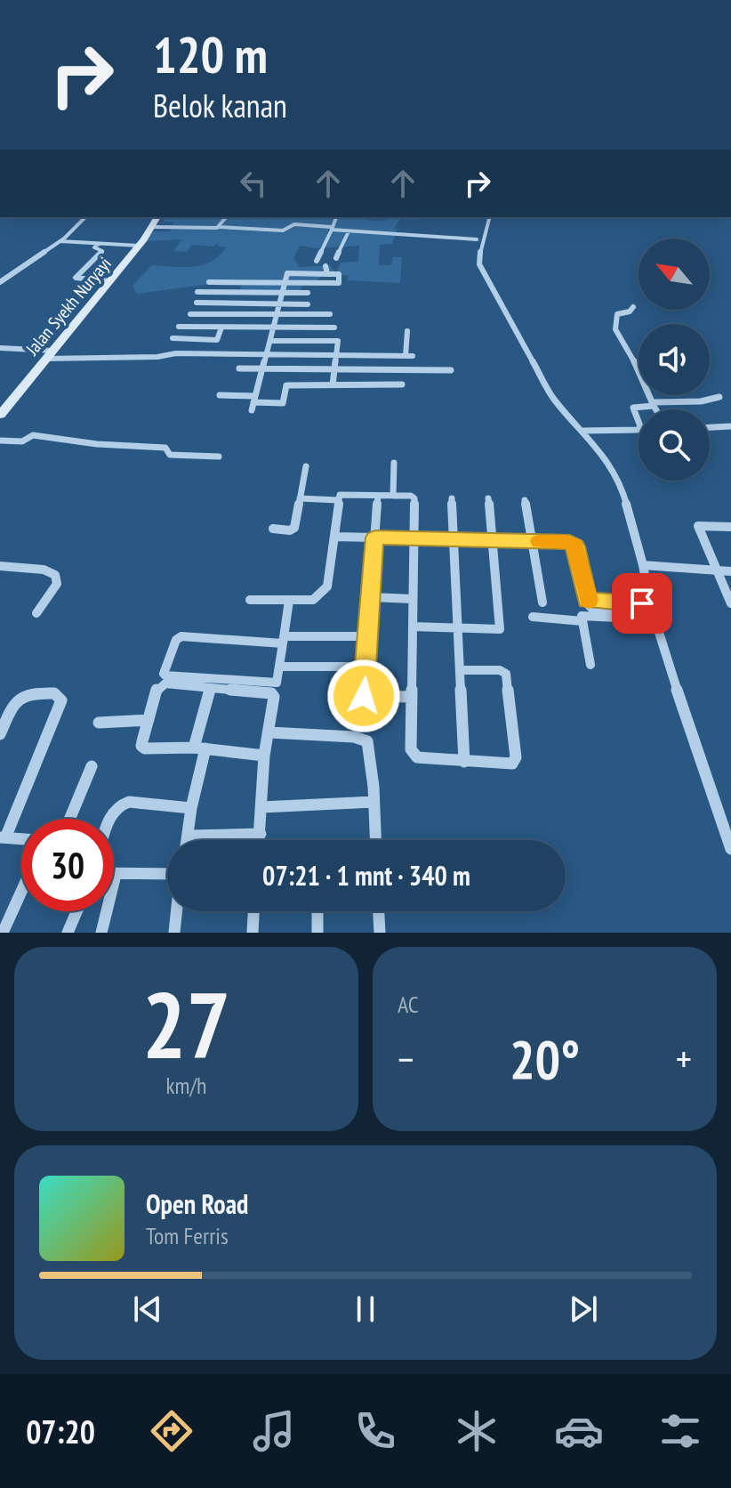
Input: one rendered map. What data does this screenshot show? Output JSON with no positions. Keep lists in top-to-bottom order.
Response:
{
  "streets": {
    "main road": ["Jalan Syekh Nuryayi"]
  },
  "north": "top left",
  "page": {
    "turn": ["120 m", "Belok kanan"],
    "limit": "30",
    "trip": "07:21 · 1 mnt · 340 m",
    "tile": [
      ["27", "km/h"],
      "AC"
    ],
    "heat": ["−", "20°", "+"],
    "song": ["Open Road", "Tom Ferris"],
    "tabs": "07:20"
  }
}
